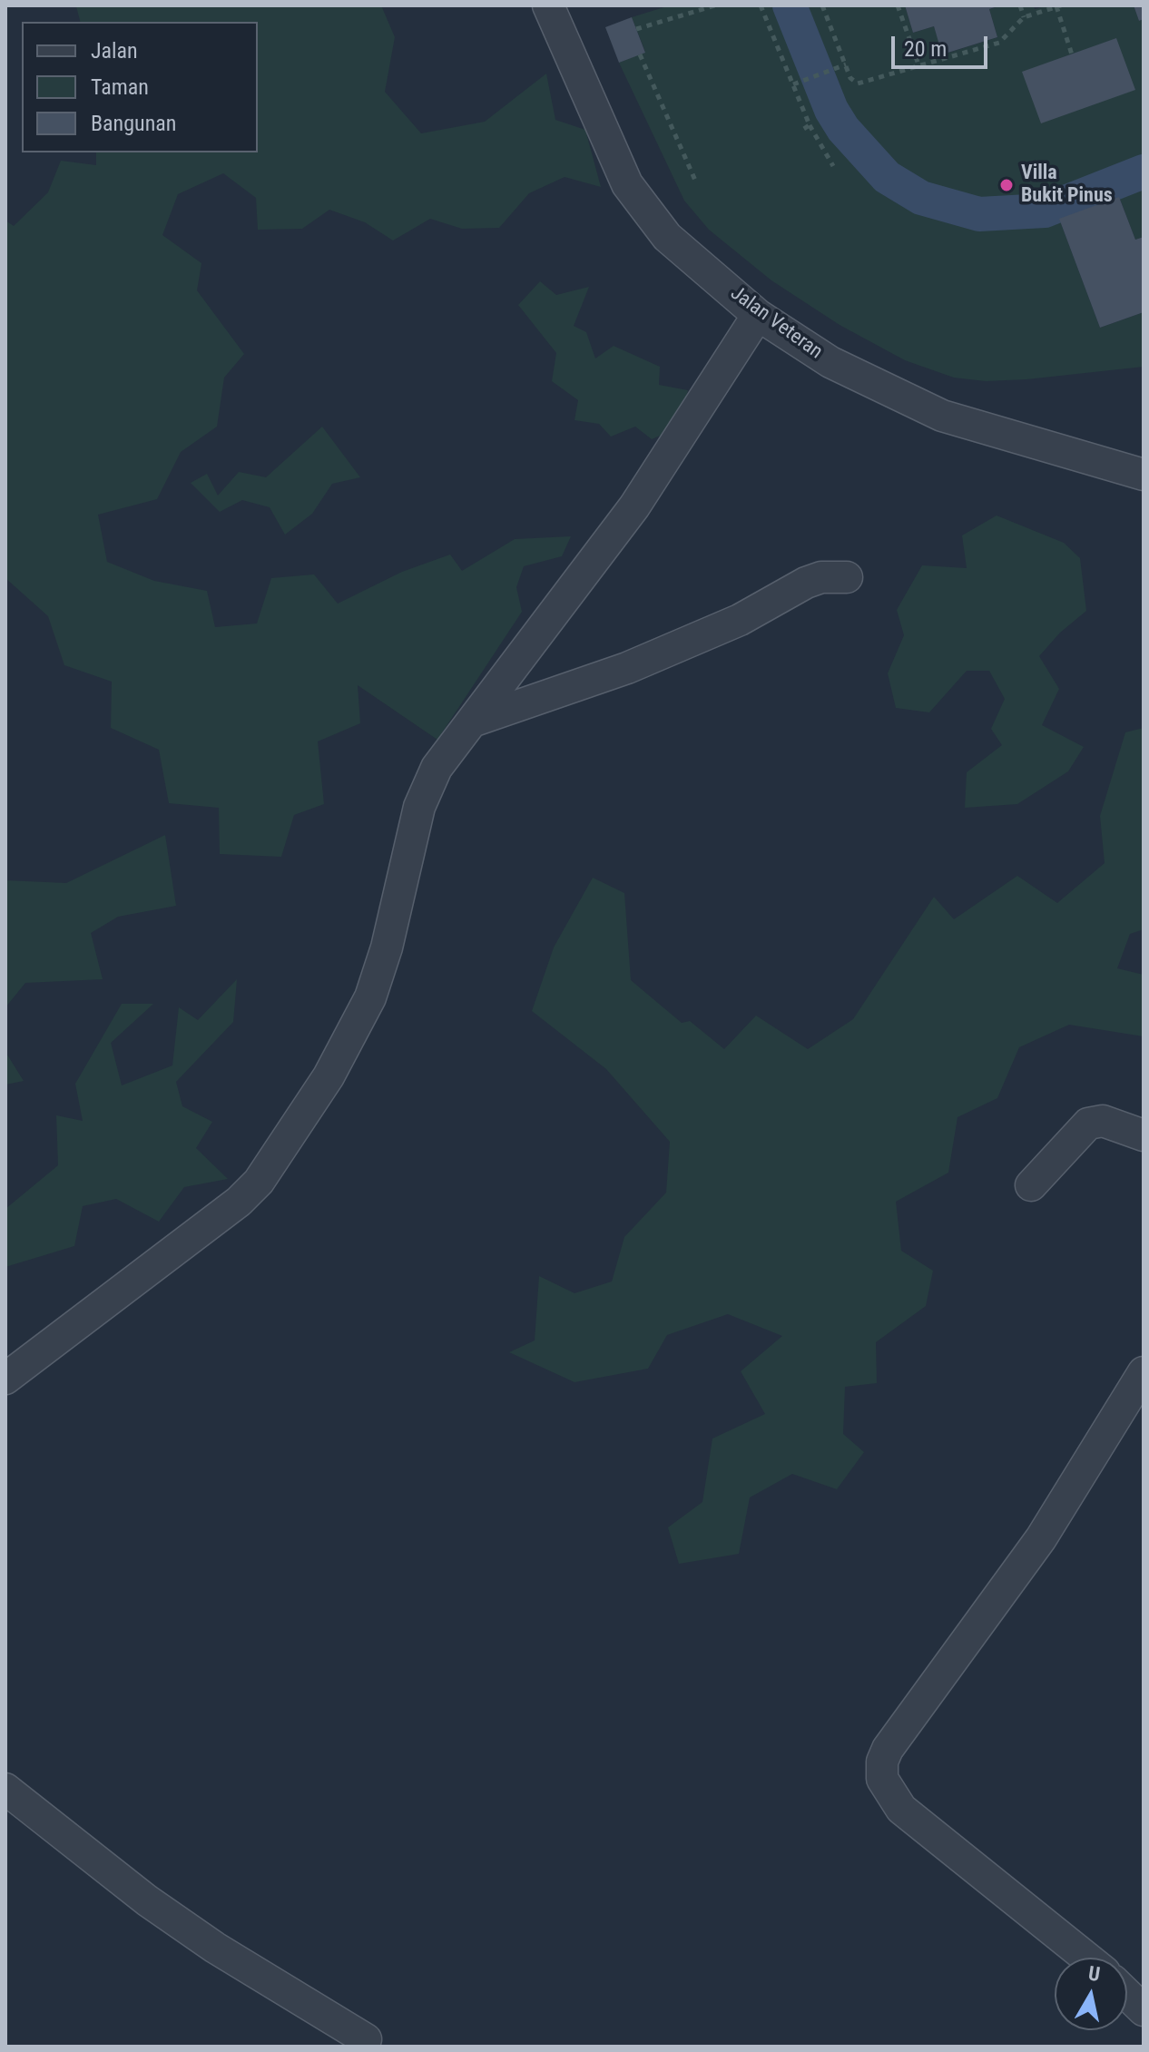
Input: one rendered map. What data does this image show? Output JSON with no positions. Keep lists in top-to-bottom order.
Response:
{
  "streets": {
    "street": ["Jalan Veteran"]
  },
  "places": ["Villa Bukit Pinus"],
  "legend": ["Jalan", "Taman", "Bangunan"],
  "scale_bar": "20 m",
  "north": "top"
}
